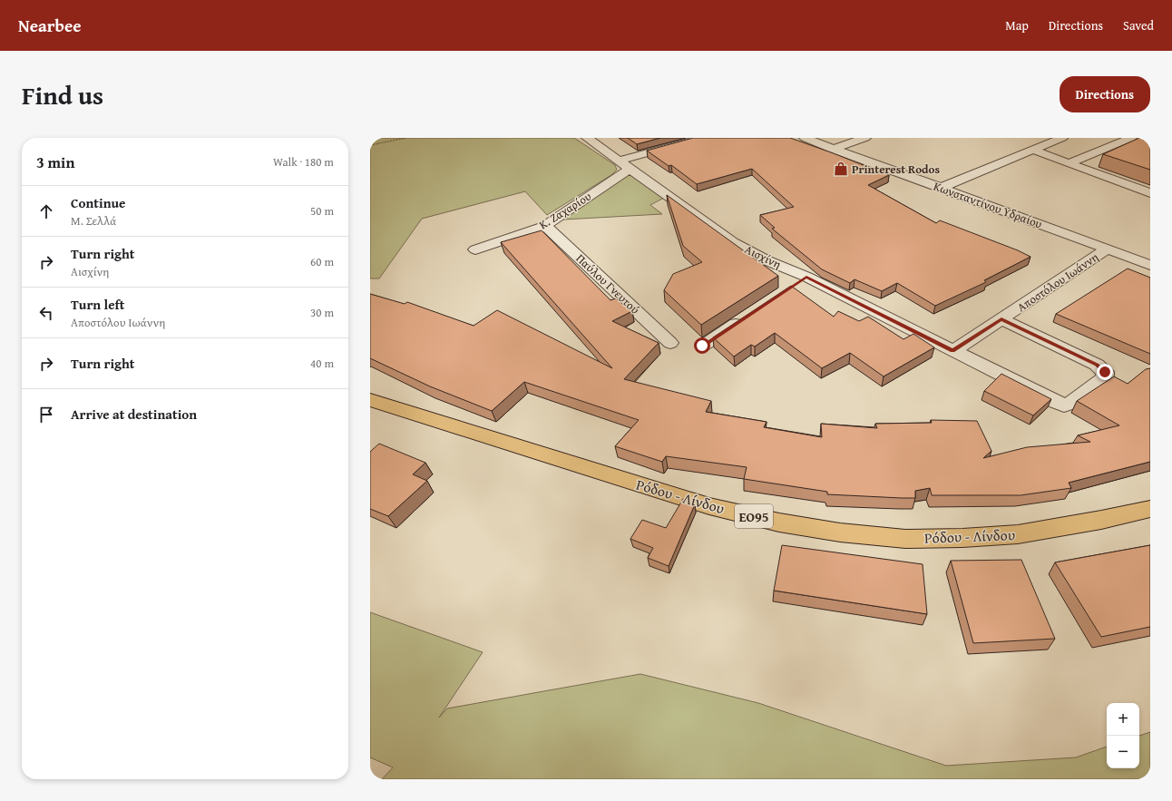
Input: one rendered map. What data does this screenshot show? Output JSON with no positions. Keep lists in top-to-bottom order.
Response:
{
  "streets": {
    "main road": ["Ρόδου - Λίνδου", "ΕΟ95"],
    "street": [
      "Κωνσταντίνου Υδραίου",
      "Κ. Ζαχαρίου",
      "Αισχίνη",
      "Αποστόλου Ιωάννη",
      "Παύλου Γνευτού"
    ]
  },
  "crossings": [
    ["Κωνσταντίνου Υδραίου", "Αποστόλου Ιωάννη"],
    ["Κ. Ζαχαρίου", "Αισχίνη"],
    ["Κ. Ζαχαρίου", "Παύλου Γνευτού"],
    ["Αισχίνη", "Αποστόλου Ιωάννη"]
  ],
  "places": {
    "shop": ["Printerest Rodos"]
  },
  "page": {
    "header": "Nearbee",
    "nav": ["Map", "Directions", "Saved"],
    "title": "Find us",
    "buttons": "Directions",
    "heading": ["3 min", "Walk · 180 m"],
    "list": [
      ["Continue", "Μ. Σελλά", "50 m"],
      ["Turn right", "Αισχίνη", "60 m"],
      ["Turn left", "Αποστόλου Ιωάννη", "30 m"],
      ["Turn right", "40 m"],
      "Arrive at destination"
    ],
    "map_buttons": ["+", "−"]
  }
}
